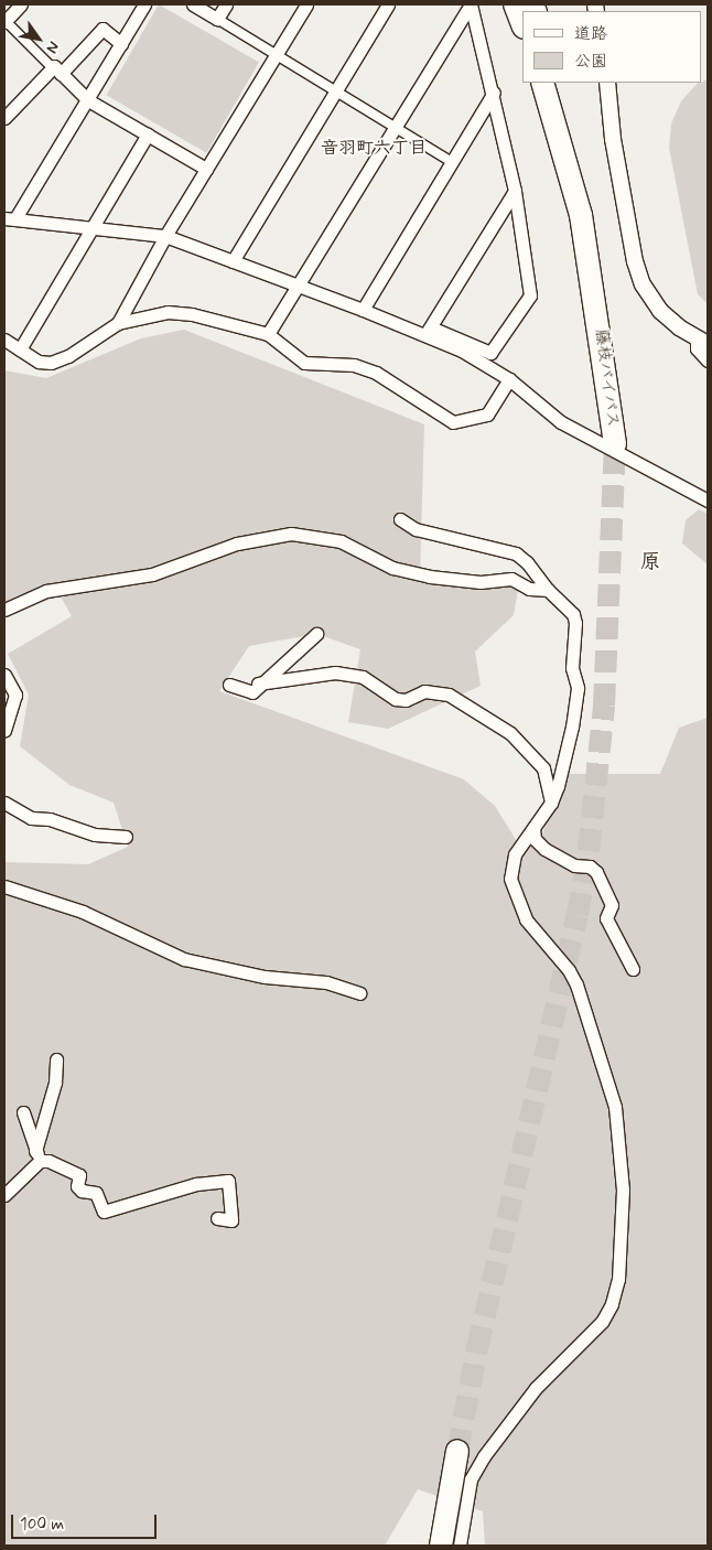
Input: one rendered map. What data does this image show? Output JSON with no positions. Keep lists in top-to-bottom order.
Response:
{
  "streets": {
    "highway": ["藤枝バイパス"]
  },
  "districts": ["音羽町六丁目", "原"],
  "legend": ["道路", "公園"],
  "scale_bar": "100 m",
  "north": "bottom right"
}
